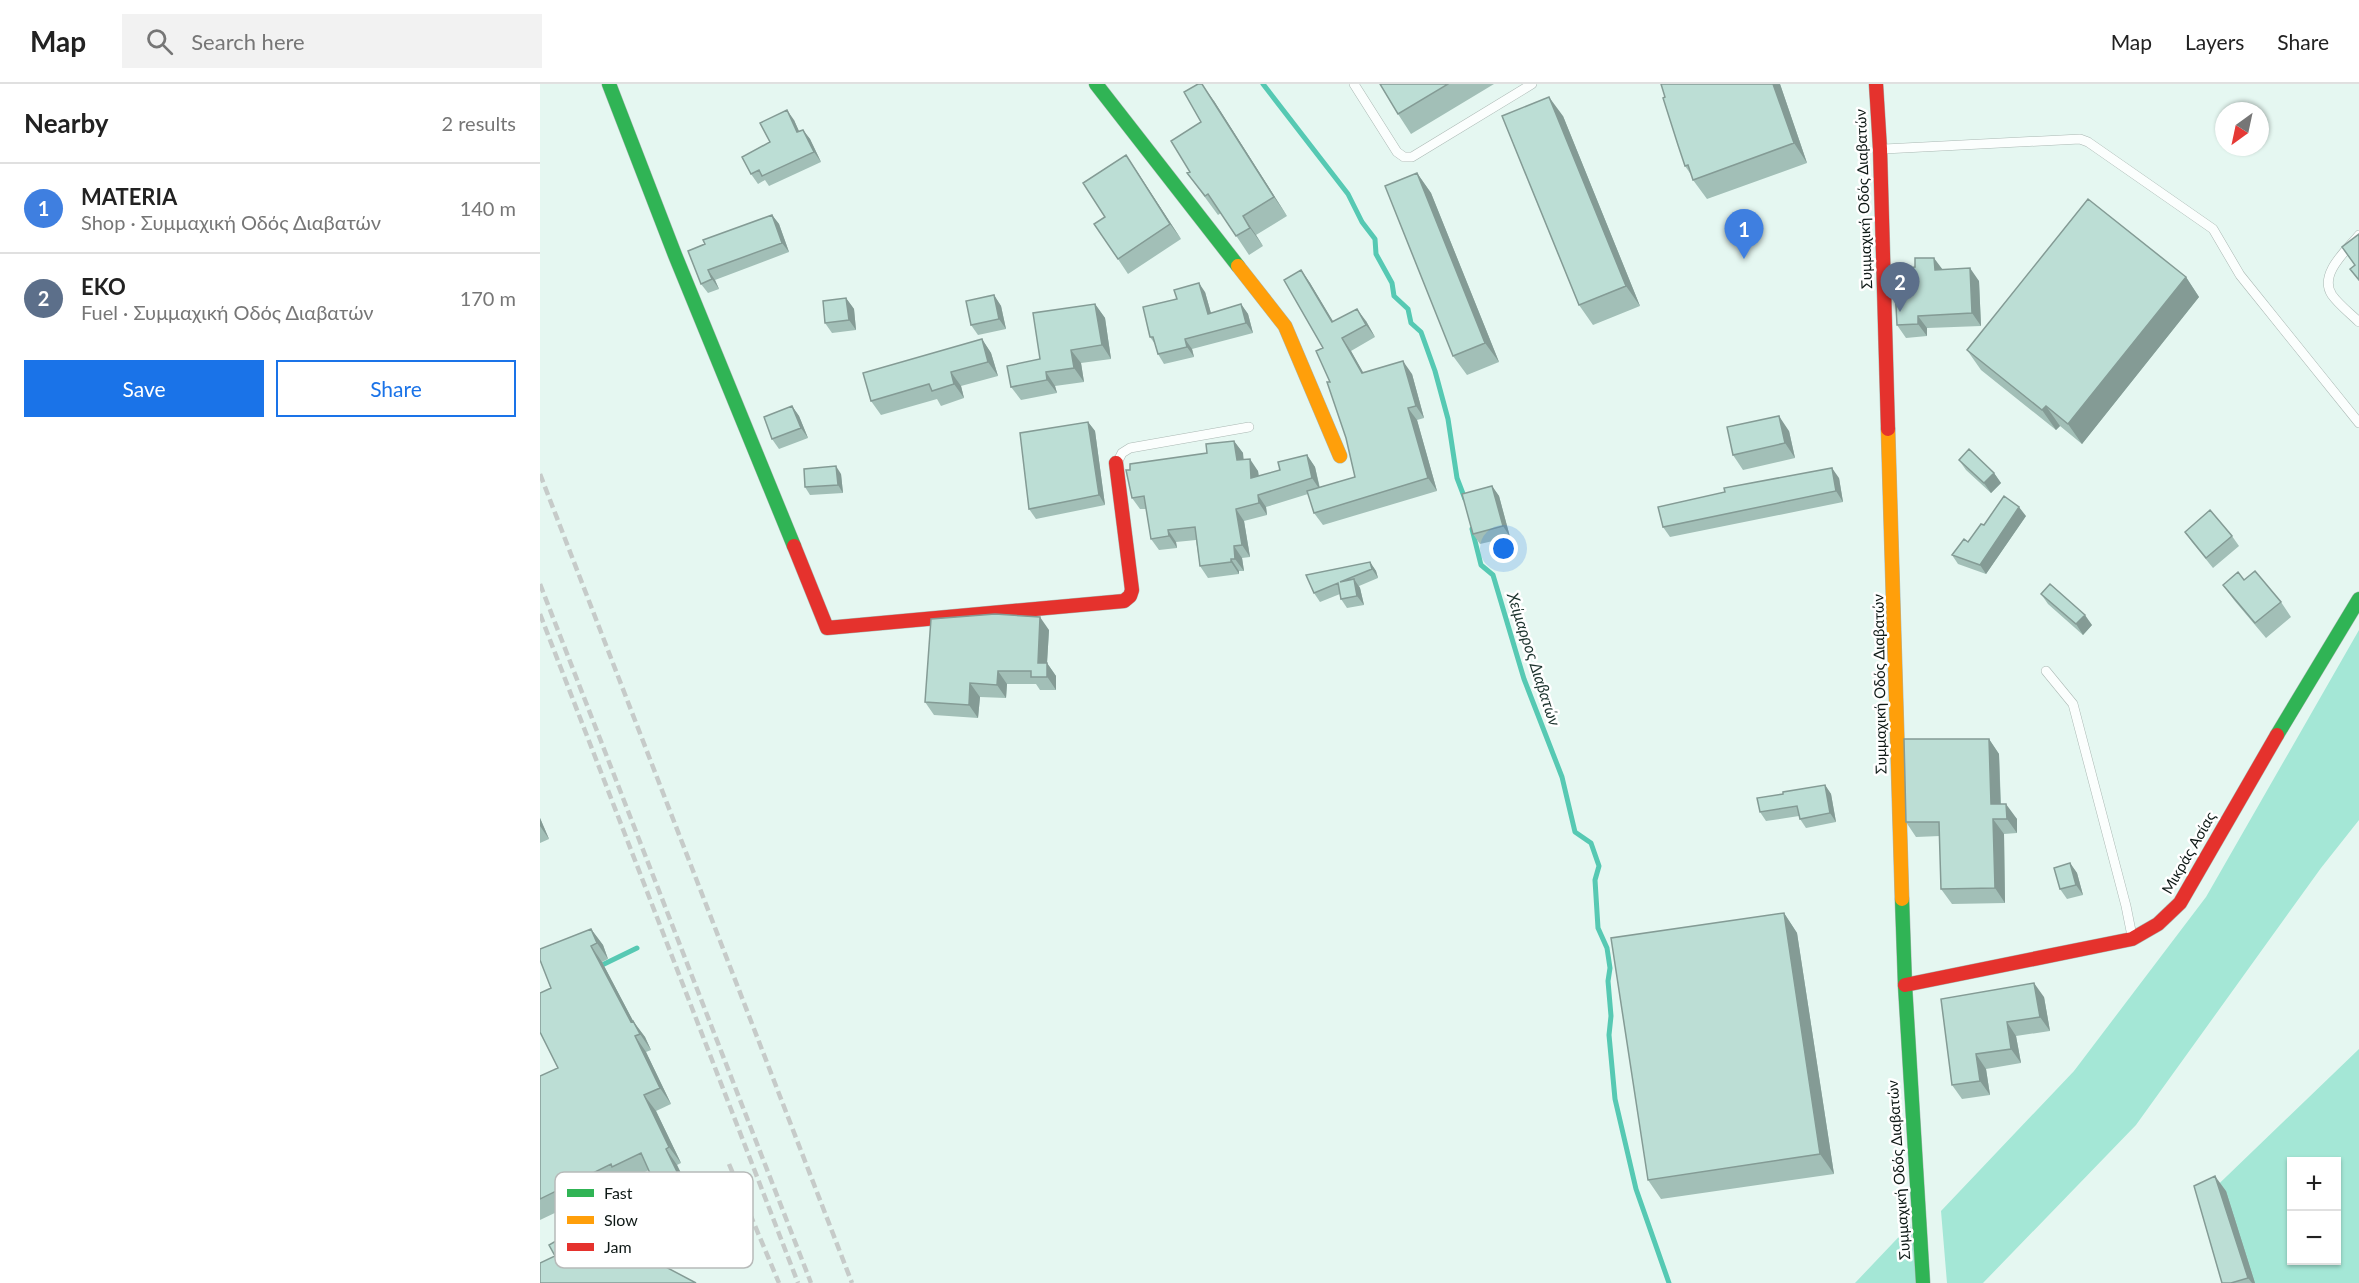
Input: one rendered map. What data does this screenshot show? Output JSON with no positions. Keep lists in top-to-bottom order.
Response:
{
  "streets": {
    "street": ["Συμμαχική Οδός Διαβατών", "Μικράς Ασίας"]
  },
  "crossings": [
    ["Συμμαχική Οδός Διαβατών", "Μικράς Ασίας"]
  ],
  "water": ["Χείμαρρος Διαβατών"],
  "legend": ["Fast", "Slow", "Jam"],
  "north": "bottom left",
  "page": {
    "header": "Map",
    "search": "Search here",
    "nav": ["Map", "Layers", "Share"],
    "heading": ["Nearby", "2 results"],
    "list": [
      {
        "mark": "1",
        "name": "MATERIA",
        "note": "Shop · Συμμαχική Οδός Διαβατών",
        "value": "140 m"
      },
      {
        "mark": "2",
        "name": "EKO",
        "note": "Fuel · Συμμαχική Οδός Διαβατών",
        "value": "170 m"
      }
    ],
    "pins": ["1", "2"],
    "buttons": ["Save", "Share"],
    "map_buttons": ["+", "−"]
  }
}
